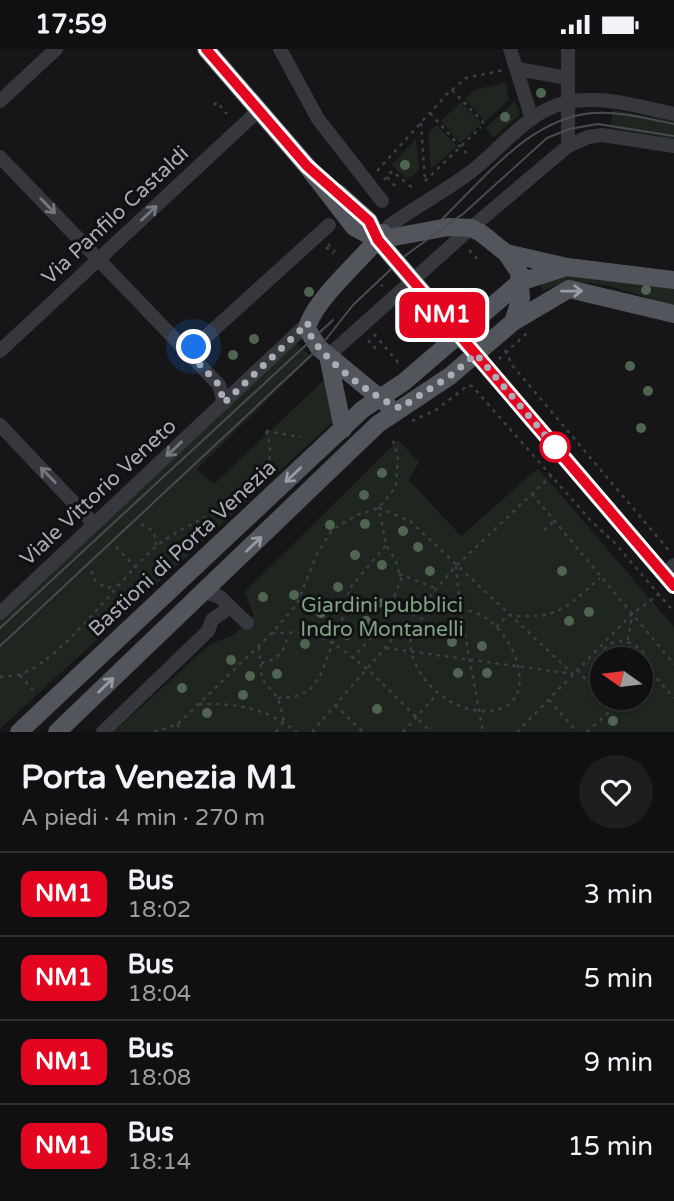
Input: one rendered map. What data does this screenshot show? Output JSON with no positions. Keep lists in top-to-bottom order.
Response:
{
  "streets": {
    "main road": ["Bastioni di Porta Venezia"],
    "street": ["Via Panfilo Castaldi", "Viale Vittorio Veneto"]
  },
  "one_way": ["Via Panfilo Castaldi", "Viale Vittorio Veneto"],
  "parks": ["Giardini pubblici Indro Montanelli"],
  "lines": ["bus line NM1"],
  "north": "left",
  "page": {
    "status": "17:59",
    "on_map": "NM1",
    "heading": ["Porta Venezia M1", "A piedi · 4 min · 270 m"],
    "list": [
      {
        "mark": "NM1",
        "name": "Bus",
        "note": "18:02",
        "value": "3 min"
      },
      {
        "mark": "NM1",
        "name": "Bus",
        "note": "18:04",
        "value": "5 min"
      },
      {
        "mark": "NM1",
        "name": "Bus",
        "note": "18:08",
        "value": "9 min"
      },
      {
        "mark": "NM1",
        "name": "Bus",
        "note": "18:14",
        "value": "15 min"
      }
    ]
  }
}
